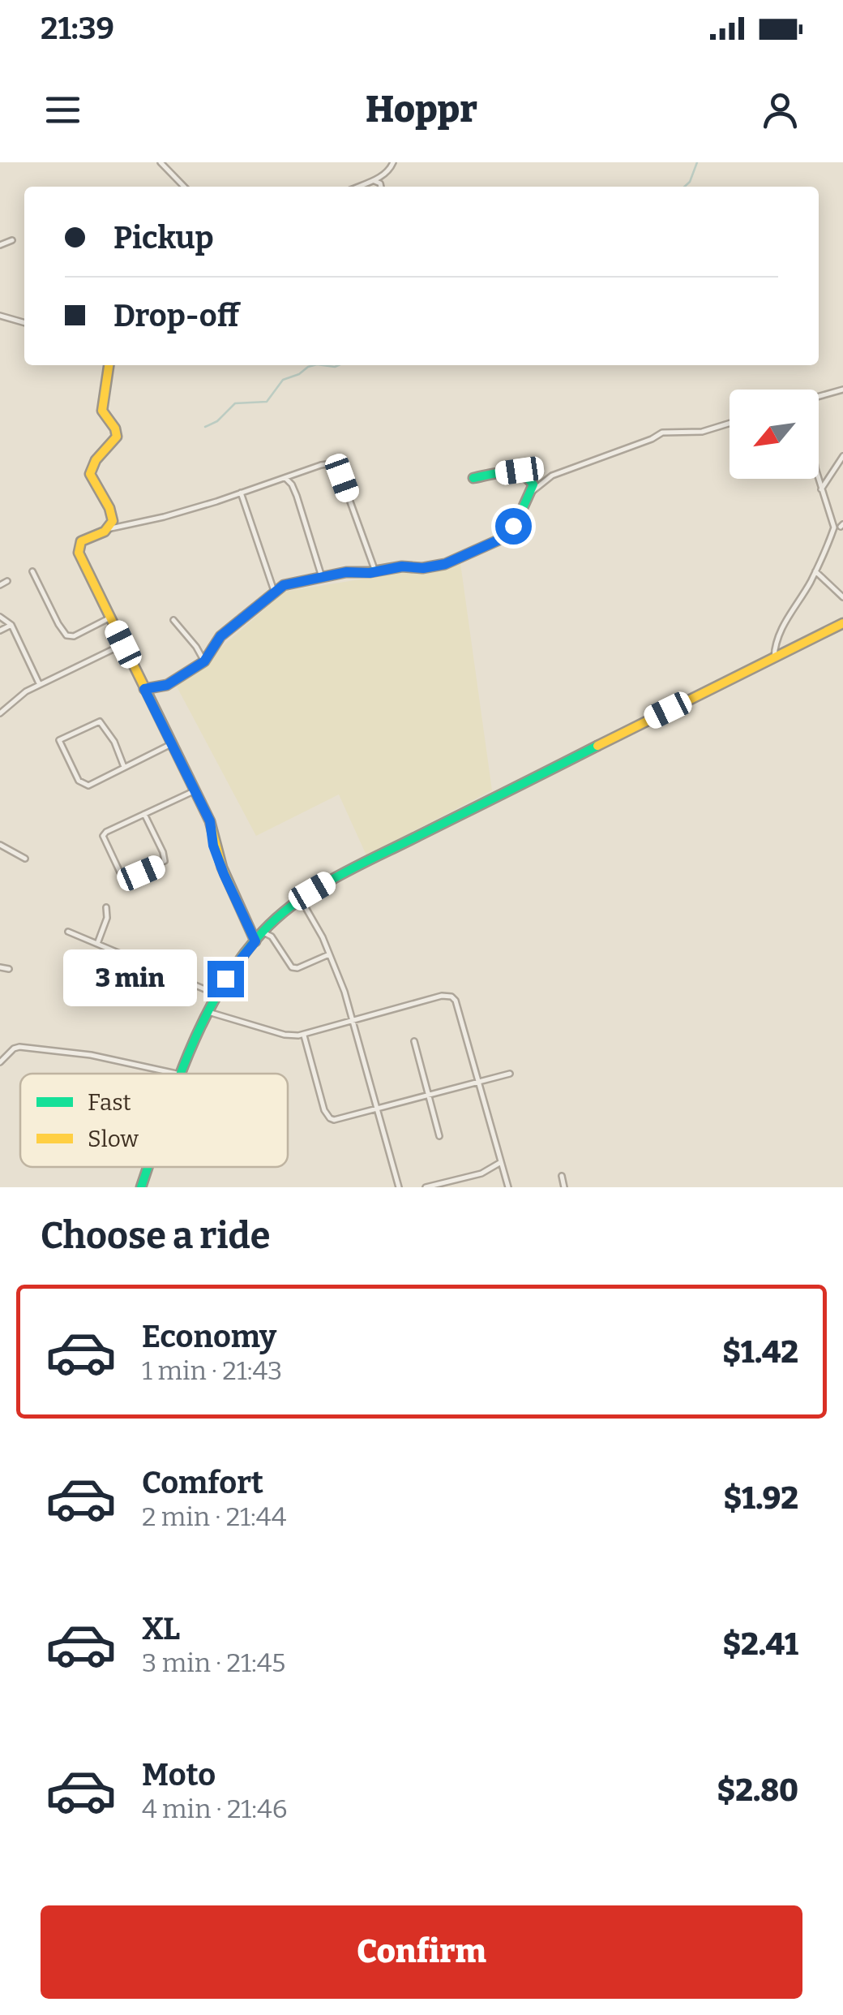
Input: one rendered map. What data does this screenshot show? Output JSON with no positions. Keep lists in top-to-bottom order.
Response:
{
  "legend": ["Fast", "Slow"],
  "north": "bottom left",
  "page": {
    "status": "21:39",
    "header": "Hoppr",
    "banner": ["Pickup", "Drop-off"],
    "bubble": "3 min",
    "heading": "Choose a ride",
    "list": [
      {
        "name": "Economy",
        "note": "1 min · 21:43",
        "value": "$1.42"
      },
      {
        "name": "Comfort",
        "note": "2 min · 21:44",
        "value": "$1.92"
      },
      {
        "name": "XL",
        "note": "3 min · 21:45",
        "value": "$2.41"
      },
      {
        "name": "Moto",
        "note": "4 min · 21:46",
        "value": "$2.80"
      }
    ],
    "buttons": "Confirm"
  }
}
